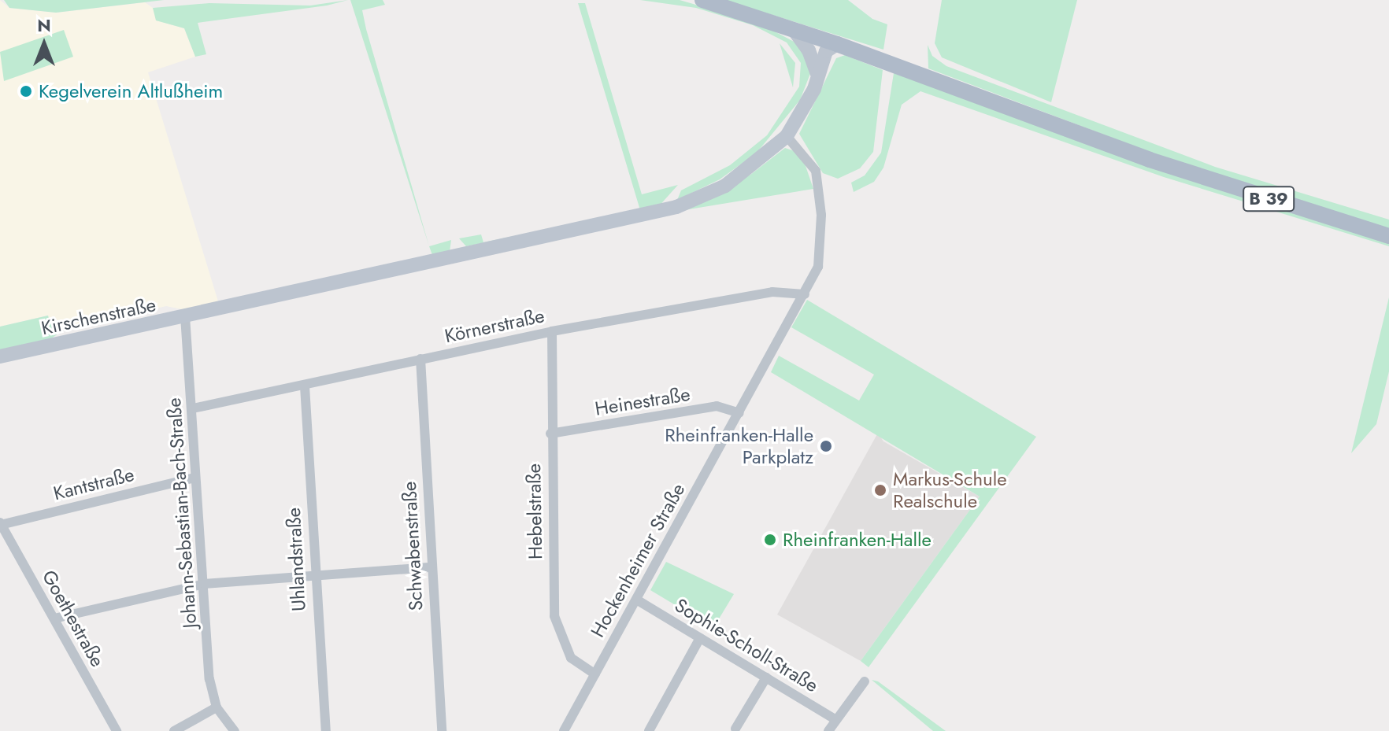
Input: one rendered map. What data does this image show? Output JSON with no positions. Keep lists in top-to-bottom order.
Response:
{
  "streets": {
    "main road": ["B 39"],
    "street": [
      "Kirschenstraße",
      "Körnerstraße",
      "Heinestraße",
      "Kantstraße",
      "Hebelstraße",
      "Johann-Sebastian-Bach-Straße",
      "Schwabenstraße",
      "Uhlandstraße",
      "Hockenheimer Straße",
      "Goethestraße",
      "Sophie-Scholl-Straße"
    ]
  },
  "crossings": [
    ["Kirschenstraße", "Johann-Sebastian-Bach-Straße"],
    ["Kirschenstraße", "Hockenheimer Straße"],
    ["Körnerstraße", "Hebelstraße"],
    ["Körnerstraße", "Johann-Sebastian-Bach-Straße"],
    ["Körnerstraße", "Schwabenstraße"],
    ["Körnerstraße", "Uhlandstraße"],
    ["Körnerstraße", "Hockenheimer Straße"],
    ["Heinestraße", "Hebelstraße"],
    ["Heinestraße", "Hockenheimer Straße"],
    ["Kantstraße", "Johann-Sebastian-Bach-Straße"],
    ["Kantstraße", "Goethestraße"],
    ["Hebelstraße", "Hockenheimer Straße"],
    ["Hockenheimer Straße", "Sophie-Scholl-Straße"]
  ],
  "places": [
    "Kegelverein Altlußheim",
    "Rheinfranken-Halle Parkplatz",
    "Markus-Schule Realschule",
    "Rheinfranken-Halle"
  ],
  "north": "top"
}
